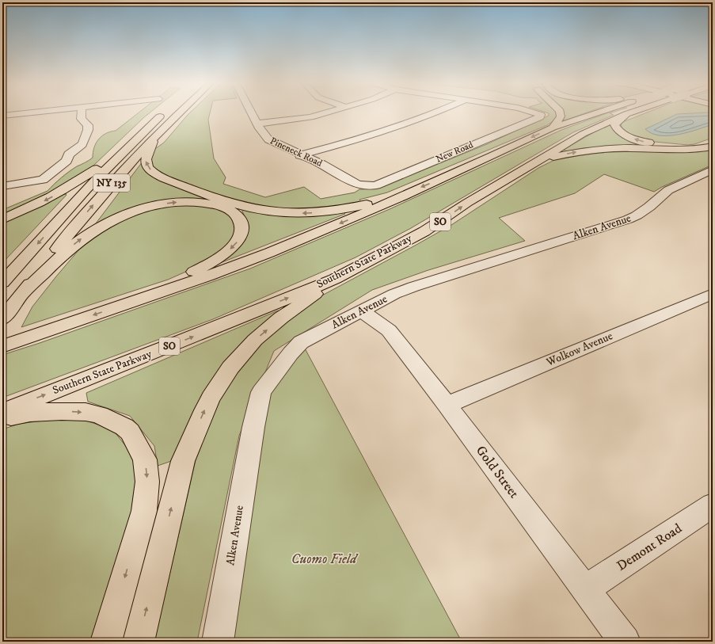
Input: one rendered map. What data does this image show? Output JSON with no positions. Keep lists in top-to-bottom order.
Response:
{
  "streets": {
    "main road": ["NY 135", "SO", "Southern State Parkway"],
    "street": [
      "Pineneck Road",
      "New Road",
      "Alken Avenue",
      "Wolkow Avenue",
      "Gold Street",
      "Demont Road"
    ]
  },
  "crossings": [
    ["Pineneck Road", "New Road"],
    ["Alken Avenue", "Gold Street"],
    ["Wolkow Avenue", "Gold Street"],
    ["Gold Street", "Demont Road"]
  ],
  "parks": ["Cuomo Field"]
}
